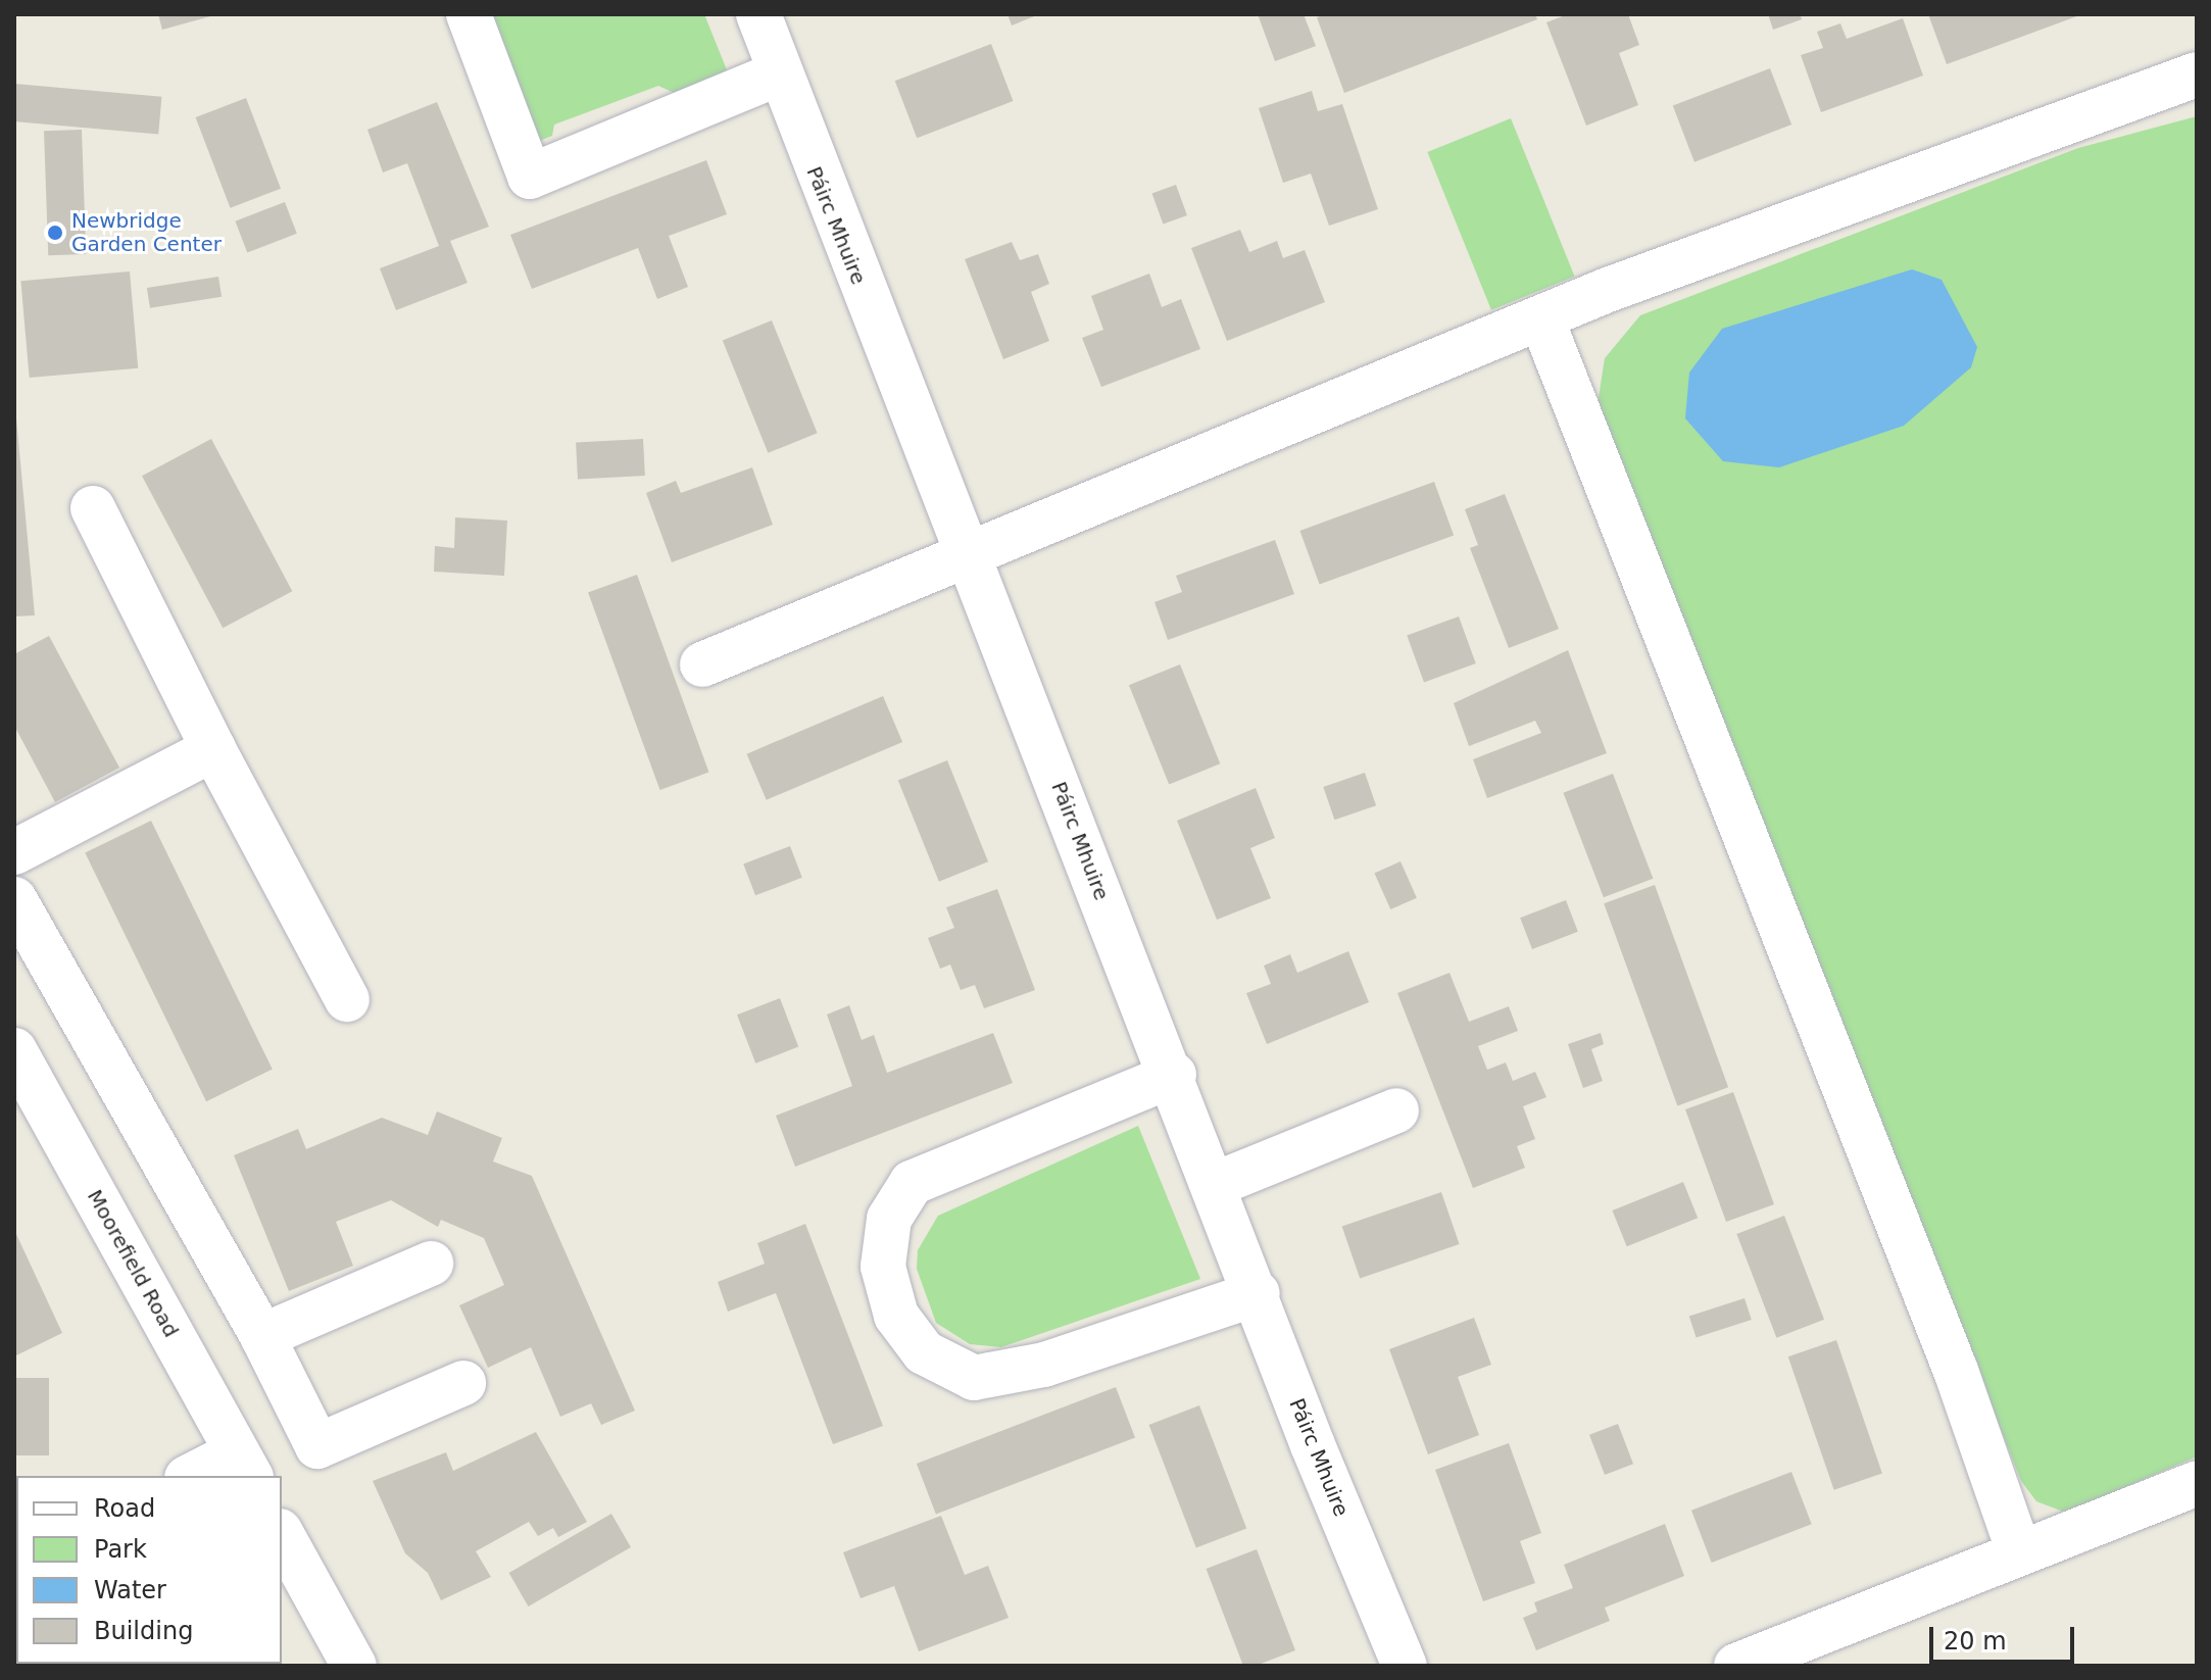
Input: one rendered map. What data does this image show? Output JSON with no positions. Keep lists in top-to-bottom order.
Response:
{
  "streets": {
    "street": ["Páirc Mhuire", "Moorefield Road"]
  },
  "places": ["Newbridge Garden Center"],
  "legend": [
    "Road",
    "Park",
    "Water",
    "Building"
  ],
  "scale_bar": "20 m"
}
